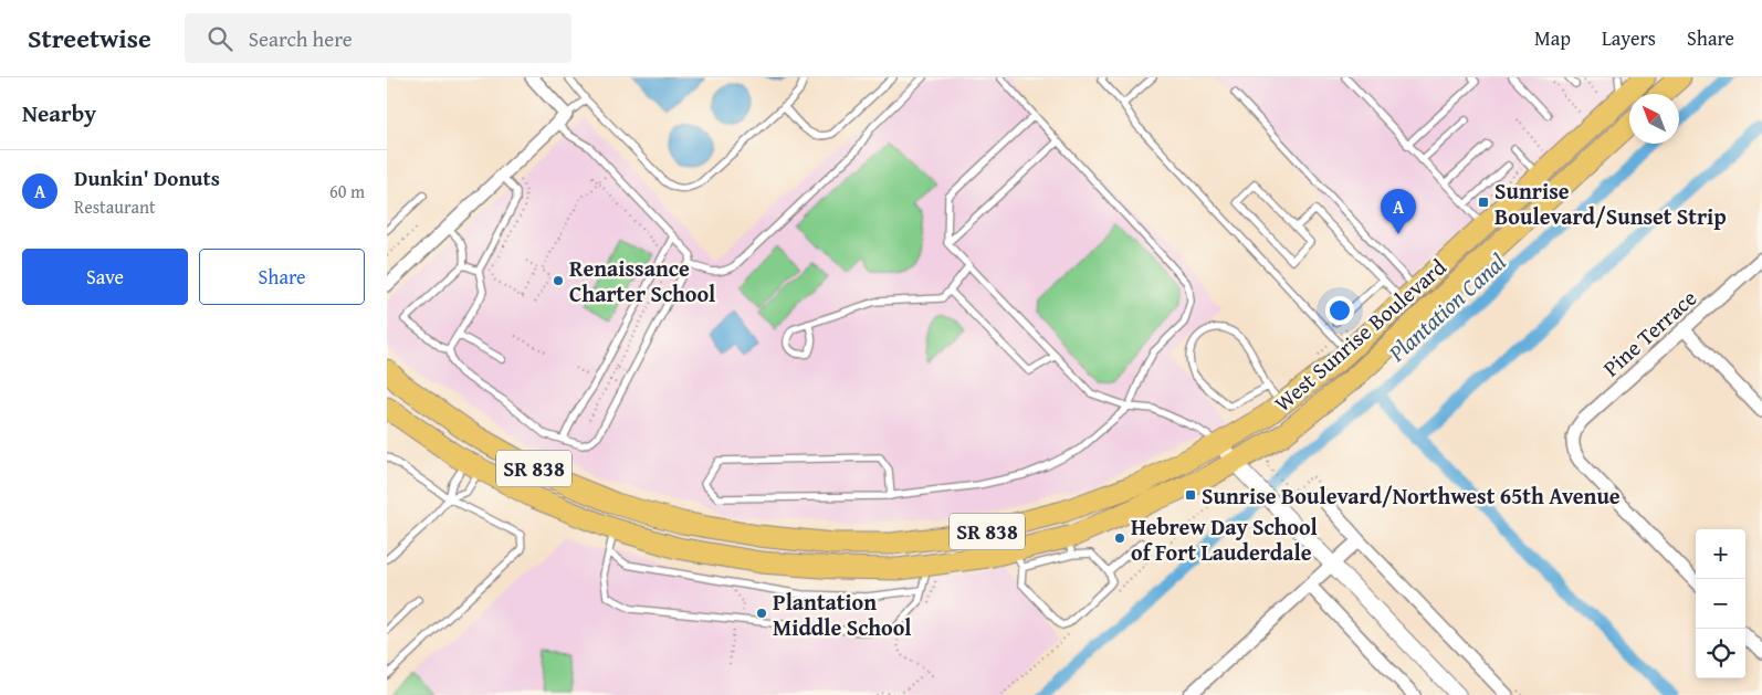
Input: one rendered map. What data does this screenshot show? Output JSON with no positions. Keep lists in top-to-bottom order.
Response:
{
  "streets": {
    "highway": ["West Sunrise Boulevard", "SR 838"],
    "street": ["Pine Terrace"]
  },
  "water": ["Plantation Canal"],
  "places": {
    "transit": ["Sunrise Boulevard/Sunset Strip", "Sunrise Boulevard/Northwest 65th Avenue"],
    "other": ["Renaissance Charter School", "Hebrew Day School of Fort Lauderdale", "Plantation Middle School"]
  },
  "north": "top left",
  "page": {
    "header": "Streetwise",
    "search": "Search here",
    "nav": ["Map", "Layers", "Share"],
    "heading": "Nearby",
    "list": [
      {
        "mark": "A",
        "name": "Dunkin' Donuts",
        "note": "Restaurant",
        "value": "60 m"
      }
    ],
    "pins": "A",
    "buttons": ["Save", "Share"],
    "map_buttons": ["+", "−"]
  }
}
